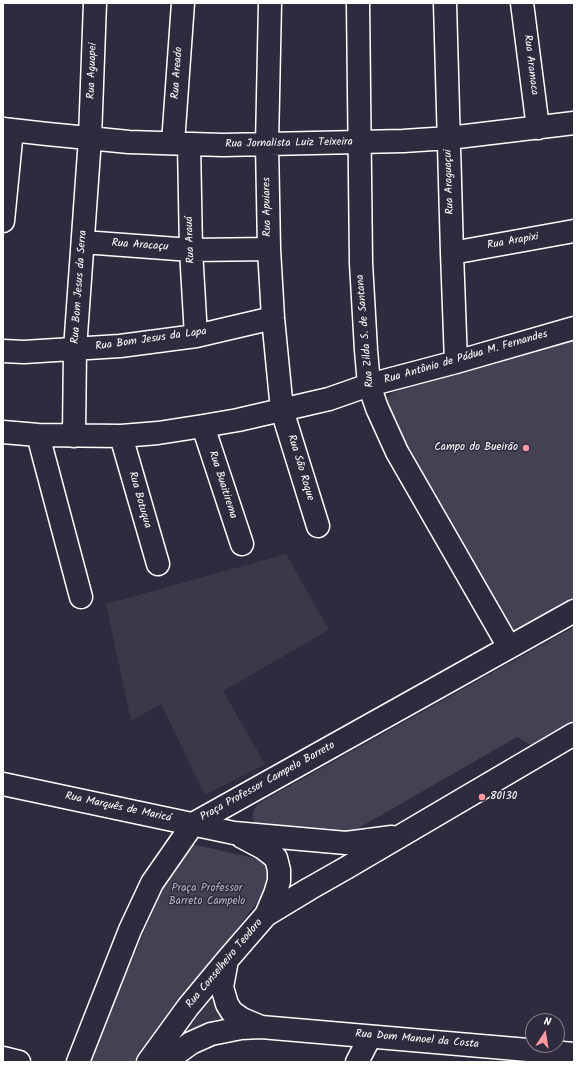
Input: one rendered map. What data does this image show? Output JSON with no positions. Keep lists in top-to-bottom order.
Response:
{
  "streets": {
    "street": [
      "Rua Aramaca",
      "Rua Aguapei",
      "Rua Areado",
      "Rua Jornalista Luiz Teixeira",
      "Rua Araguaçui",
      "Rua Apuiares",
      "Rua Arauá",
      "Rua Arapixi",
      "Rua Aracaçu",
      "Rua Bom Jesus da Serra",
      "Rua Zilda S. de Santana",
      "Rua Bom Jesus da Lapa",
      "Rua Antônio de Pádua M. Fernandes",
      "Rua São Roque",
      "Rua Buaitirema",
      "Rua Botuqua",
      "Praça Professor Campelo Barreto",
      "Rua Marquês de Maricá",
      "Rua Conselheiro Teodoro",
      "Rua Dom Manoel da Costa"
    ]
  },
  "crossings": [
    ["Rua Aramaca", "Rua Jornalista Luiz Teixeira"],
    ["Rua Aguapei", "Rua Jornalista Luiz Teixeira"],
    ["Rua Aguapei", "Rua Bom Jesus da Serra"],
    ["Rua Areado", "Rua Jornalista Luiz Teixeira"],
    ["Rua Areado", "Rua Arauá"],
    ["Rua Jornalista Luiz Teixeira", "Rua Araguaçui"],
    ["Rua Jornalista Luiz Teixeira", "Rua Apuiares"],
    ["Rua Jornalista Luiz Teixeira", "Rua Arauá"],
    ["Rua Jornalista Luiz Teixeira", "Rua Bom Jesus da Serra"],
    ["Rua Jornalista Luiz Teixeira", "Rua Zilda S. de Santana"],
    ["Rua Araguaçui", "Rua Arapixi"],
    ["Rua Araguaçui", "Rua Antônio de Pádua M. Fernandes"],
    ["Rua Apuiares", "Rua Aracaçu"],
    ["Rua Apuiares", "Rua Bom Jesus da Lapa"],
    ["Rua Apuiares", "Rua Antônio de Pádua M. Fernandes"],
    ["Rua Apuiares", "Rua São Roque"],
    ["Rua Arauá", "Rua Aracaçu"],
    ["Rua Arauá", "Rua Bom Jesus da Lapa"],
    ["Rua Aracaçu", "Rua Bom Jesus da Serra"],
    ["Rua Bom Jesus da Serra", "Rua Bom Jesus da Lapa"],
    ["Rua Bom Jesus da Serra", "Rua Antônio de Pádua M. Fernandes"],
    ["Rua Zilda S. de Santana", "Rua Antônio de Pádua M. Fernandes"],
    ["Rua Zilda S. de Santana", "Praça Professor Campelo Barreto"],
    ["Rua Antônio de Pádua M. Fernandes", "Rua São Roque"],
    ["Rua Antônio de Pádua M. Fernandes", "Rua Buaitirema"],
    ["Rua Antônio de Pádua M. Fernandes", "Rua Botuqua"],
    ["Praça Professor Campelo Barreto", "Rua Marquês de Maricá"],
    ["Rua Marquês de Maricá", "Rua Conselheiro Teodoro"],
    ["Rua Conselheiro Teodoro", "Rua Dom Manoel da Costa"]
  ],
  "parks": ["Praça Professor Barreto Campelo"],
  "places": ["Campo do Bueirão", "80130"],
  "north": "top"
}
